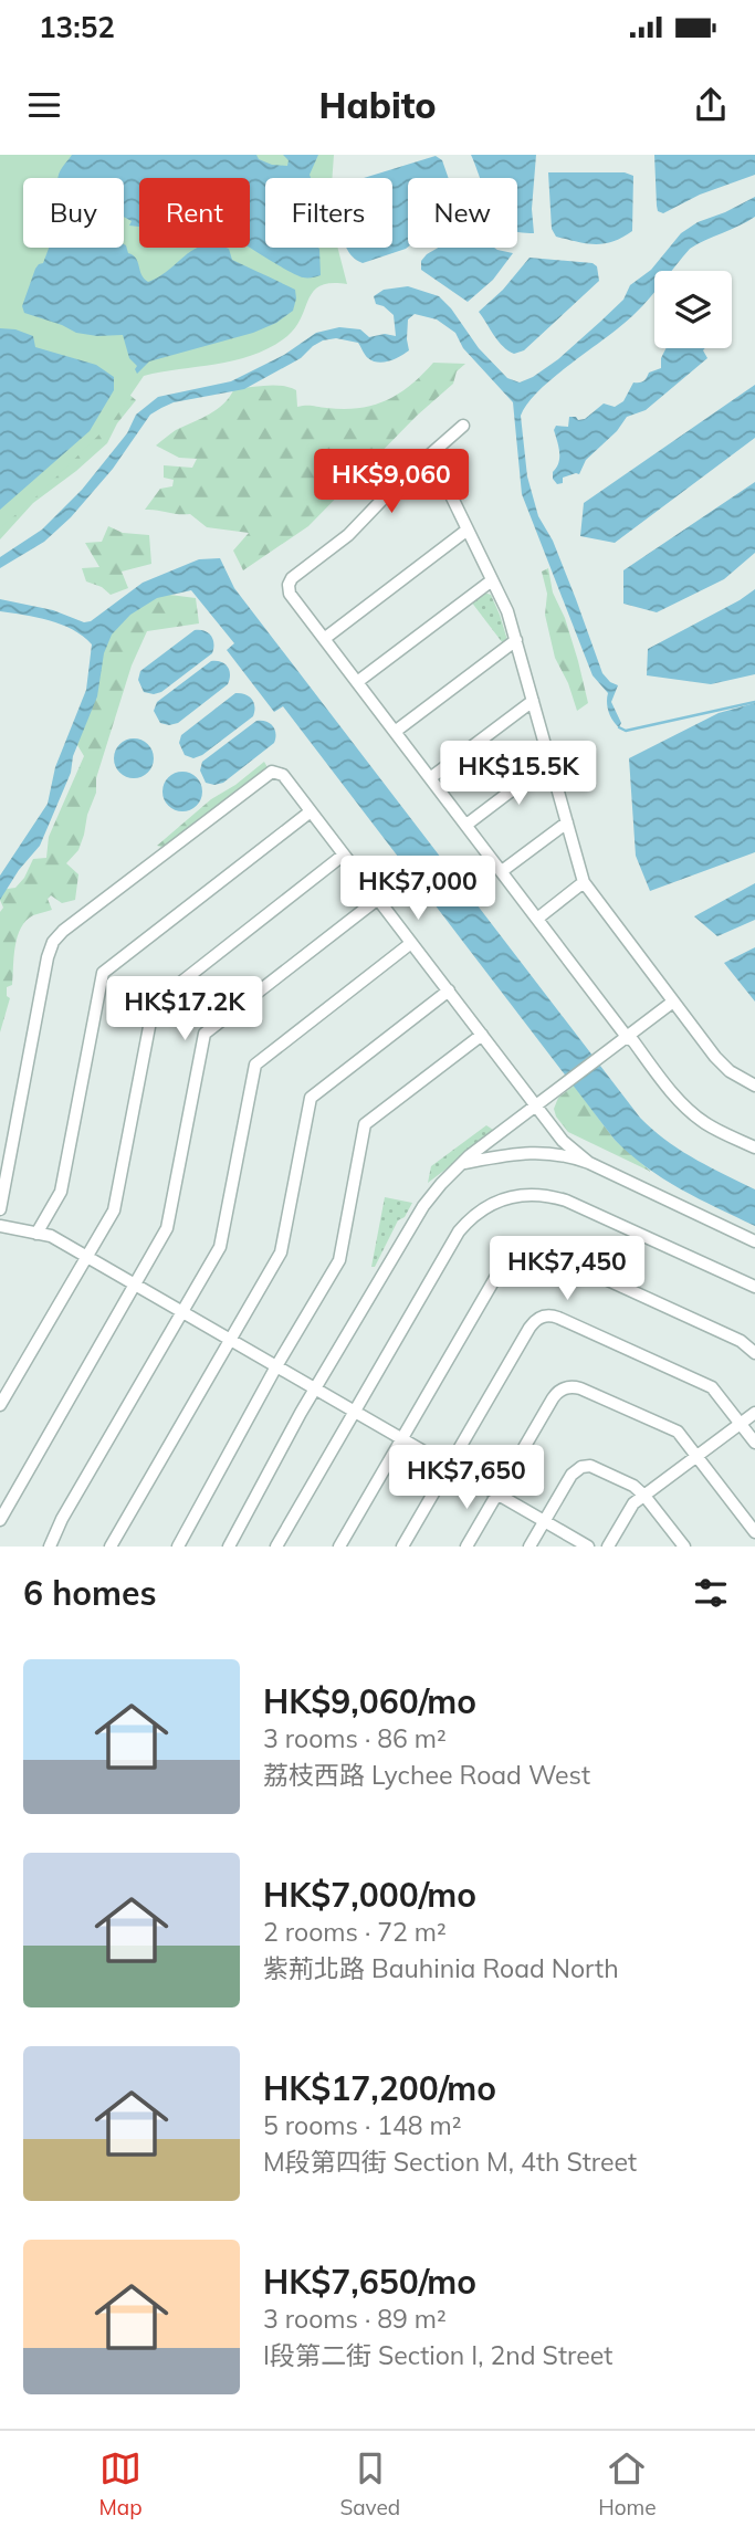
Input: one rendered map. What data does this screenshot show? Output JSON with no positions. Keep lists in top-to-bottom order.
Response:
{
  "page": {
    "status": "13:52",
    "header": "Habito",
    "chip": [
      "Buy",
      "Rent",
      "Filters",
      "New"
    ],
    "price": [
      "HK$9,060",
      "HK$15.5K",
      "HK$7,000",
      "HK$17.2K",
      "HK$7,450",
      "HK$7,650"
    ],
    "heading": "6 homes",
    "list": [
      {
        "name": "HK$9,060/mo",
        "note": "3 rooms · 86 m² · 荔枝西路 Lychee Road West"
      },
      {
        "name": "HK$7,000/mo",
        "note": "2 rooms · 72 m² · 紫荊北路 Bauhinia Road North"
      },
      {
        "name": "HK$17,200/mo",
        "note": "5 rooms · 148 m² · M段第四街 Section M, 4th Street"
      },
      {
        "name": "HK$7,650/mo",
        "note": "3 rooms · 89 m² · I段第二街 Section I, 2nd Street"
      }
    ],
    "tabs": ["Map", "Saved", "Home"]
  }
}
